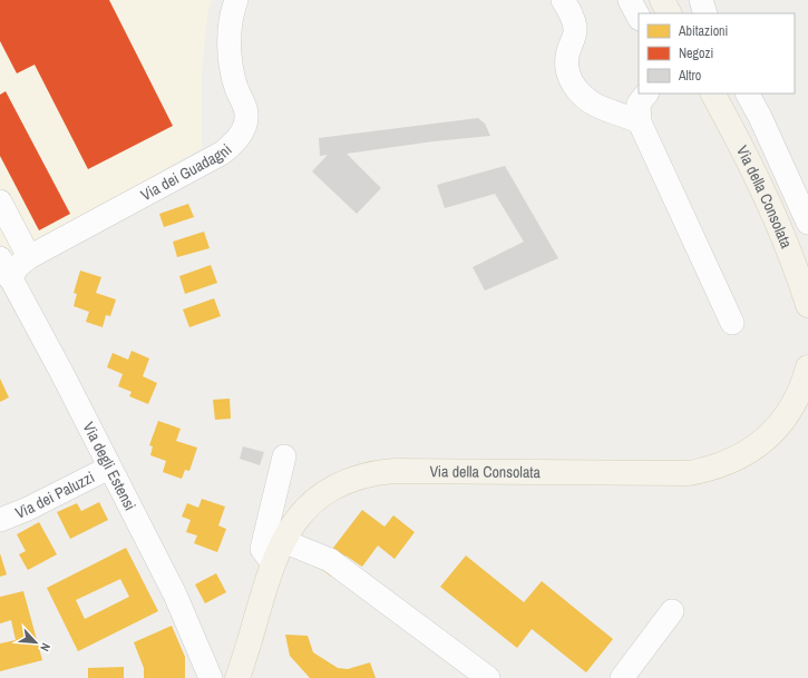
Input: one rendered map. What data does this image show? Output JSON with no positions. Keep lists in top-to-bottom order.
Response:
{
  "streets": {
    "main road": ["Via della Consolata"],
    "street": ["Via dei Guadagni", "Via degli Estensi", "Via dei Paluzzi"]
  },
  "crossings": [
    ["Via dei Guadagni", "Via degli Estensi"],
    ["Via degli Estensi", "Via dei Paluzzi"]
  ],
  "legend": ["Abitazioni", "Negozi", "Altro"],
  "north": "bottom right"
}
